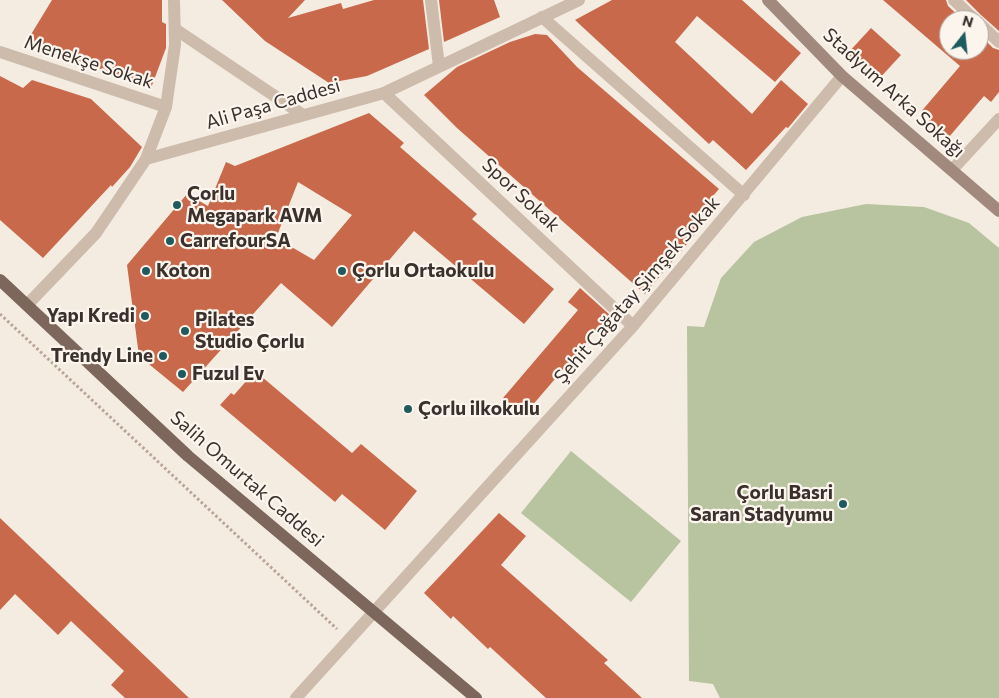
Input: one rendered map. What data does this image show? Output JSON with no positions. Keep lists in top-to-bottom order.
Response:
{
  "streets": {
    "main road": ["Stadyum Arka Sokağı", "Salih Omurtak Caddesi"],
    "street": [
      "Menekşe Sokak",
      "Ali Paşa Caddesi",
      "Spor Sokak",
      "Şehit Çağatay Şimşek Sokak"
    ]
  },
  "crossings": [
    ["Stadyum Arka Sokağı", "Şehit Çağatay Şimşek Sokak"],
    ["Ali Paşa Caddesi", "Spor Sokak"],
    ["Spor Sokak", "Şehit Çağatay Şimşek Sokak"],
    ["Şehit Çağatay Şimşek Sokak", "Salih Omurtak Caddesi"]
  ],
  "places": [
    "Çorlu Megapark AVM",
    "CarrefourSA",
    "Koton",
    "Çorlu Ortaokulu",
    "Yapı Kredi",
    "Pilates Studio Çorlu",
    "Trendy Line",
    "Fuzul Ev",
    "Çorlu ilkokulu",
    "Çorlu Basri Saran Stadyumu"
  ],
  "north": "top"
}
